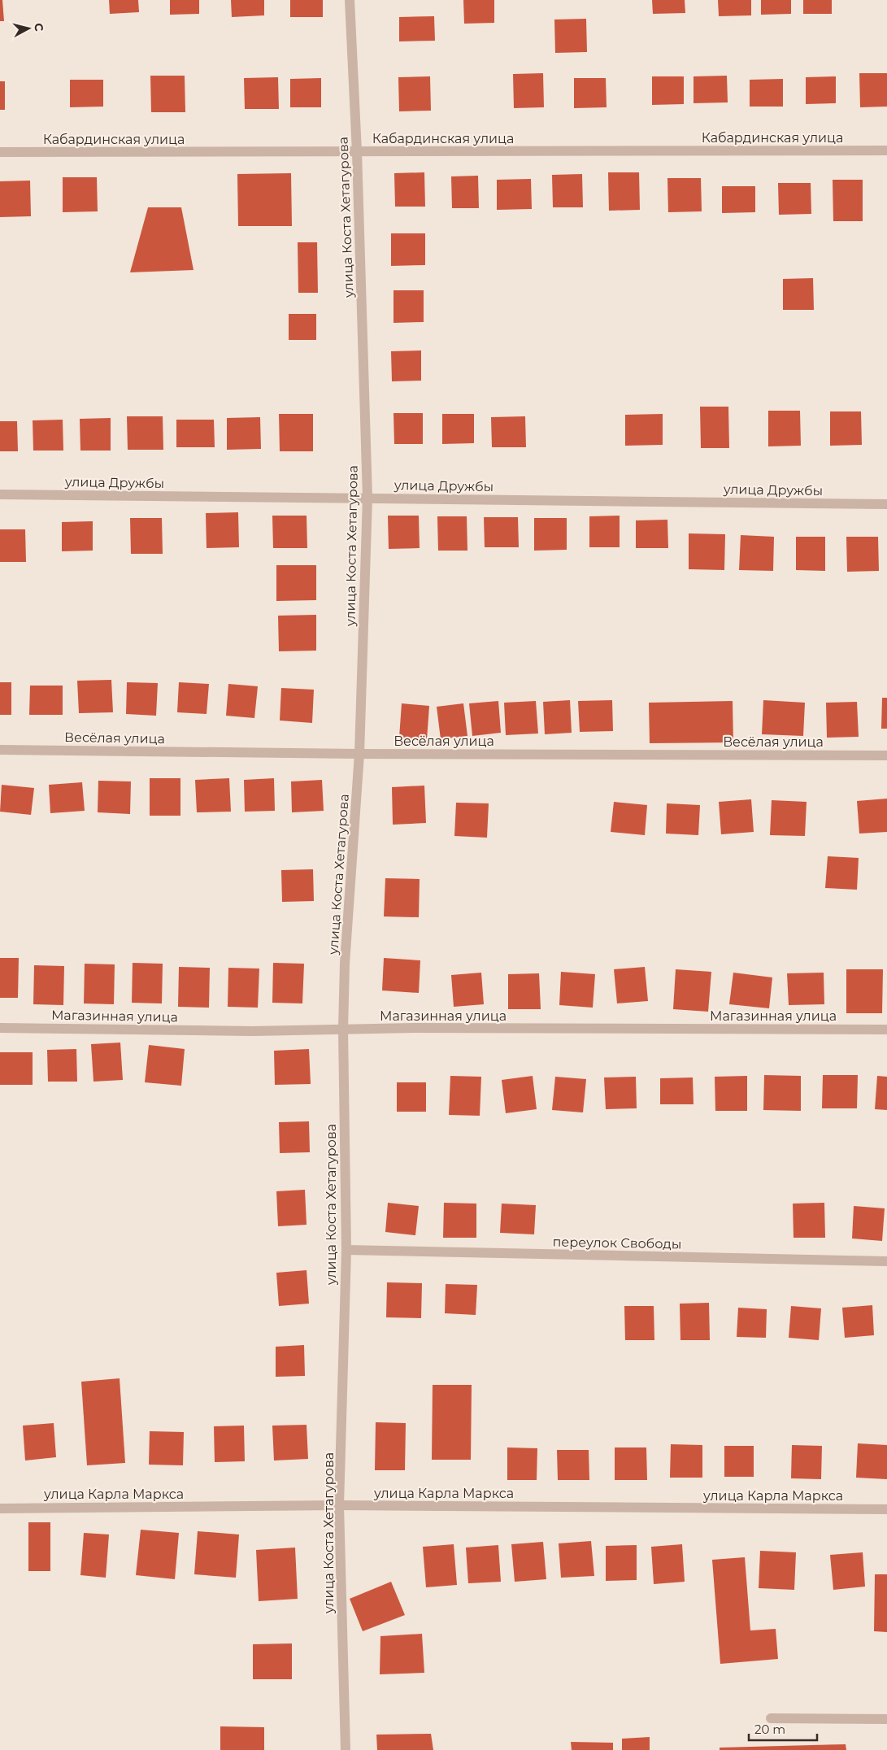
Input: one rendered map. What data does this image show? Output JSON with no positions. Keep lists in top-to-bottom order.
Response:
{
  "streets": {
    "street": [
      "Кабардинская улица",
      "улица Коста Хетагурова",
      "улица Дружбы",
      "Весёлая улица",
      "Магазинная улица",
      "переулок Свободы",
      "улица Карла Маркса"
    ]
  },
  "crossings": [
    ["Кабардинская улица", "улица Коста Хетагурова"],
    ["улица Коста Хетагурова", "улица Дружбы"],
    ["улица Коста Хетагурова", "Весёлая улица"],
    ["улица Коста Хетагурова", "Магазинная улица"],
    ["улица Коста Хетагурова", "переулок Свободы"],
    ["улица Коста Хетагурова", "улица Карла Маркса"]
  ],
  "scale_bar": "20 m",
  "north": "right"
}
